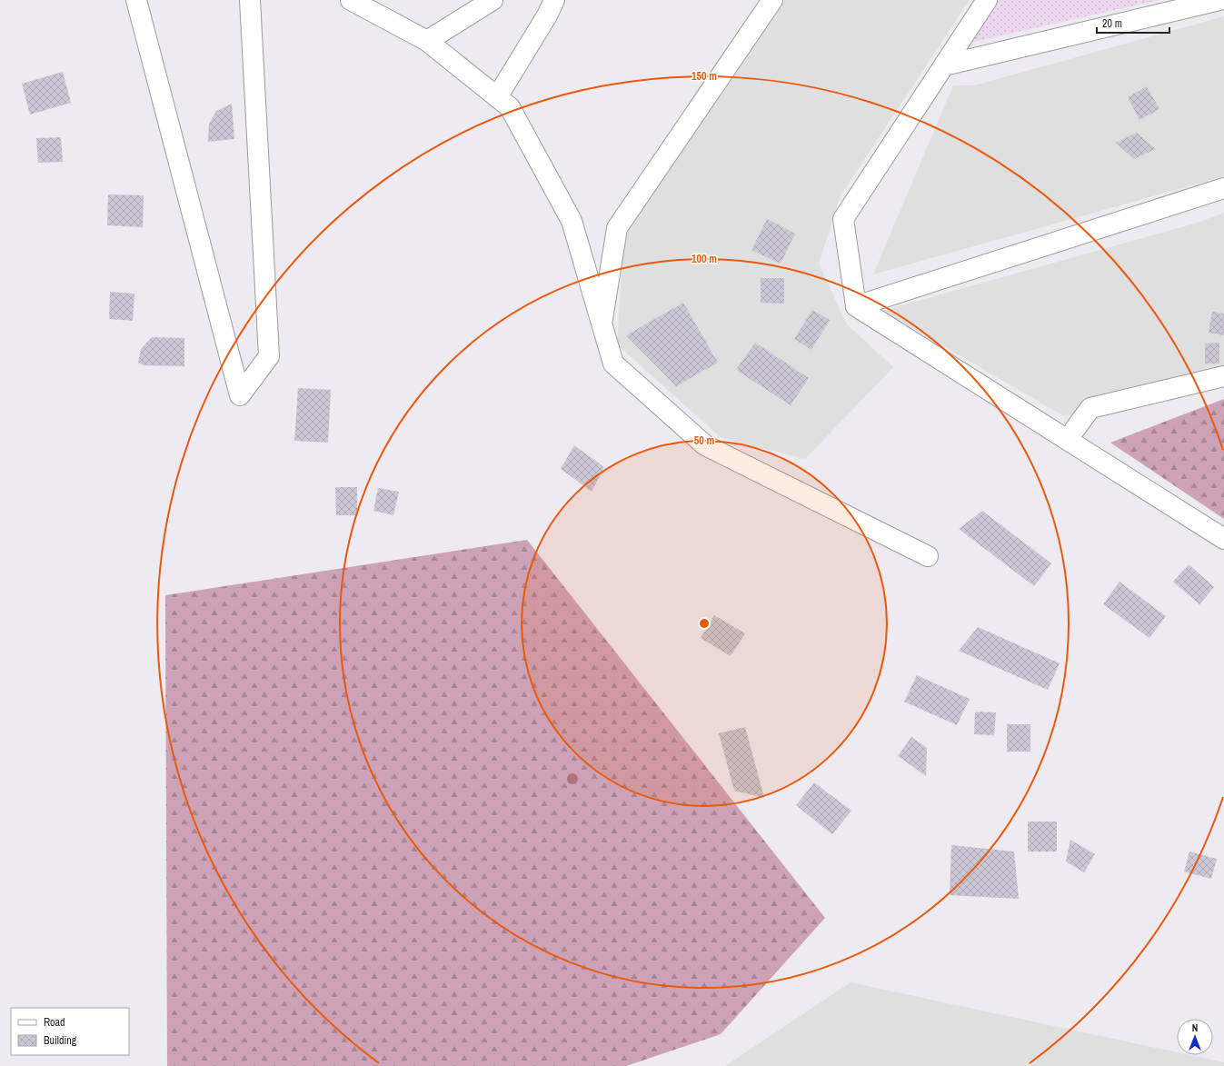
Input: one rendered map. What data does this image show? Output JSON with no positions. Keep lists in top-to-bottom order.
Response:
{
  "legend": ["Road", "Building"],
  "scale_bar": "20 m",
  "north": "top",
  "rings": ["150 m", "100 m", "50 m"]
}
